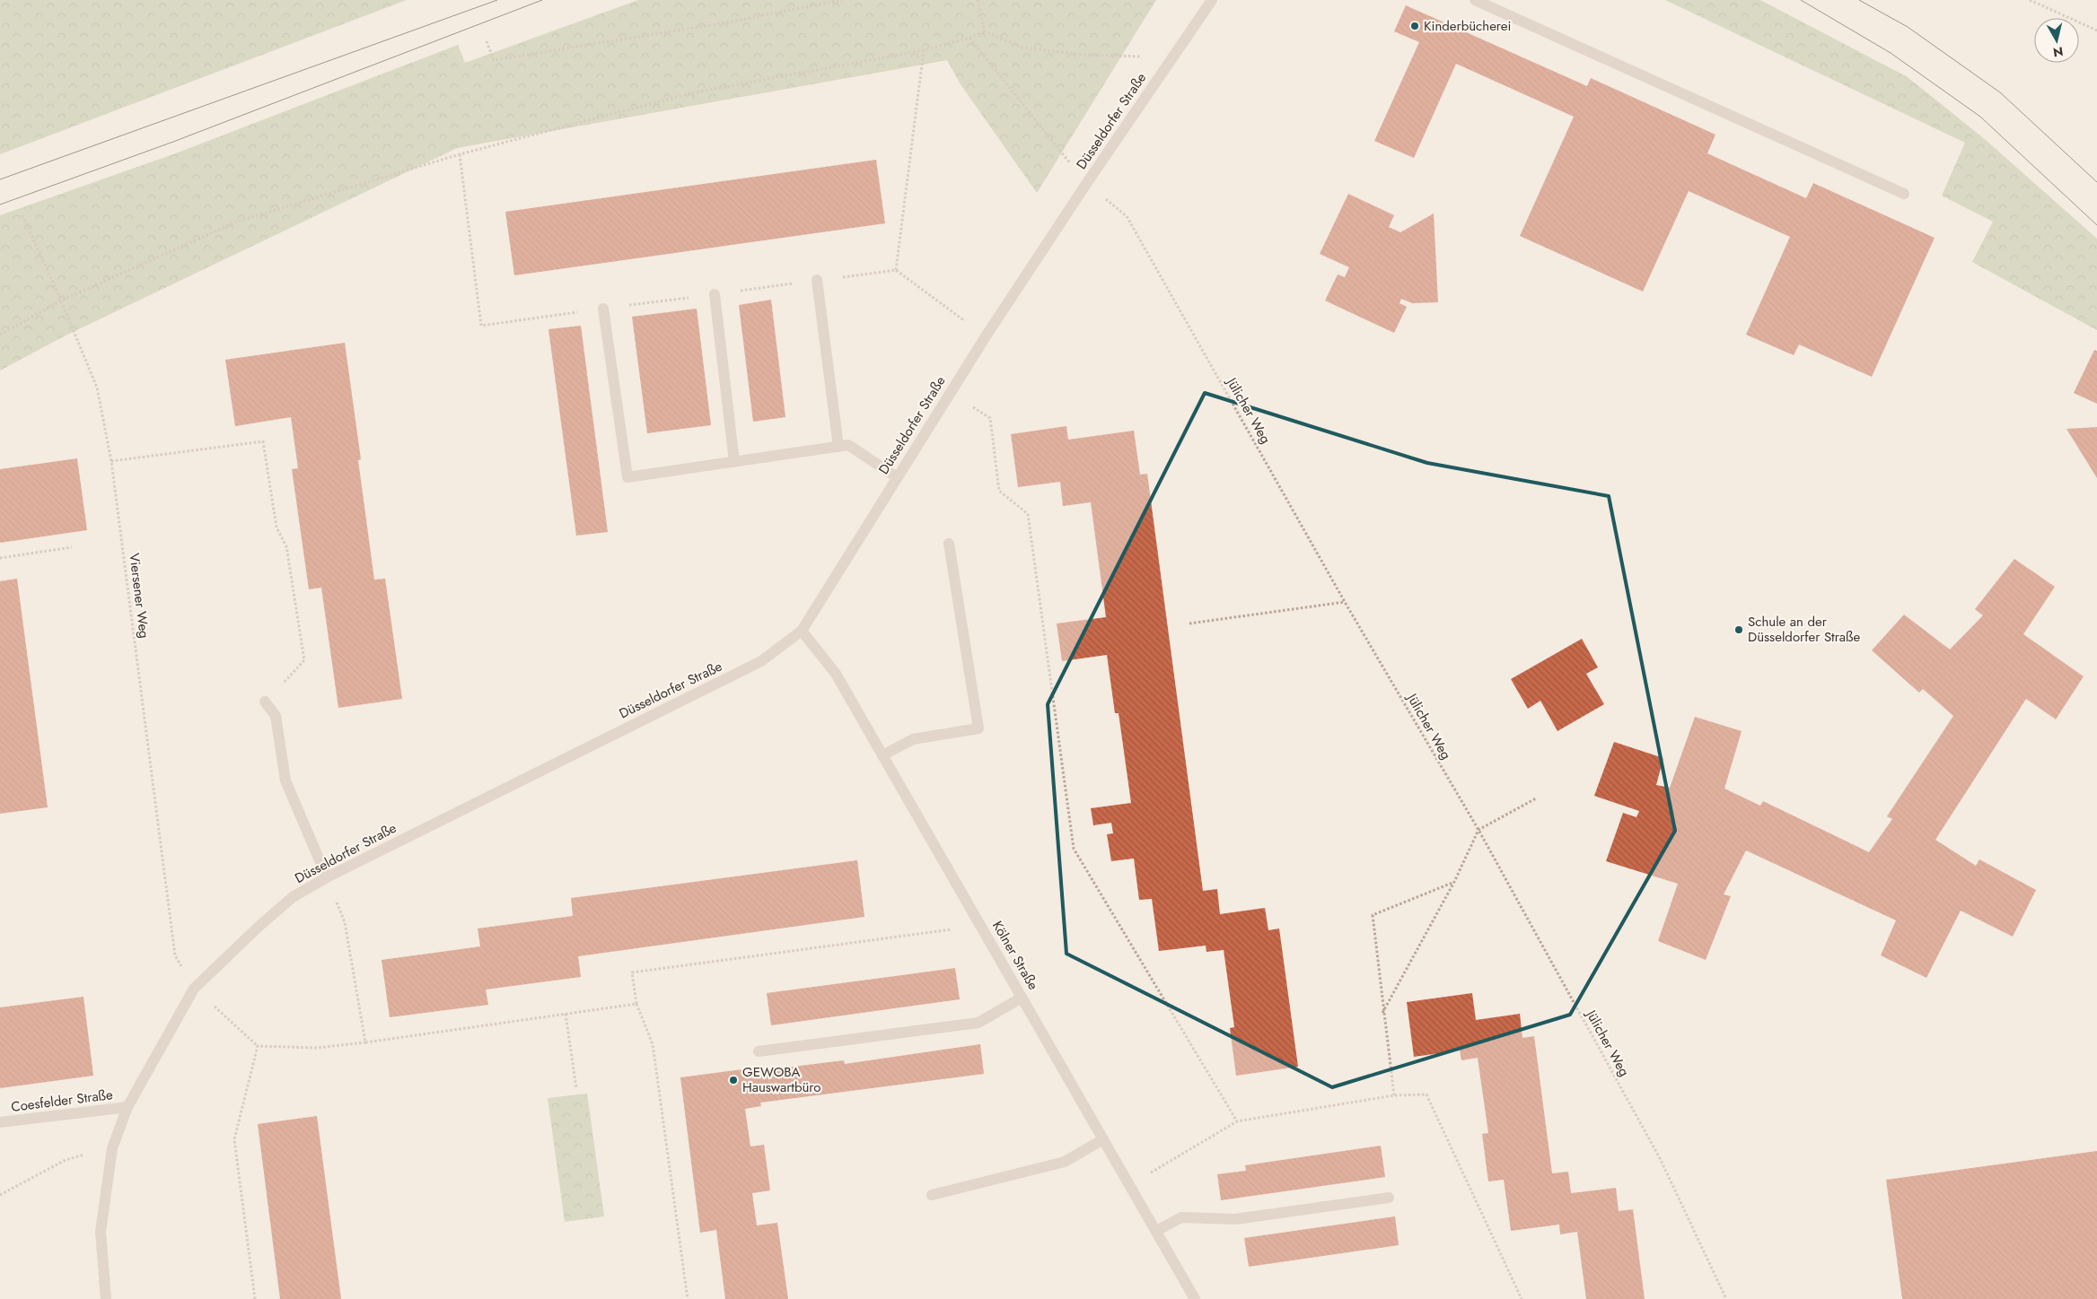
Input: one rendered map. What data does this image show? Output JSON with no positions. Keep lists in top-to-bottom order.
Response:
{
  "streets": {
    "street": ["Düsseldorfer Straße", "Kölner Straße", "Coesfelder Straße"],
    "path": ["Jülicher Weg", "Viersener Weg"]
  },
  "crossings": [
    ["Düsseldorfer Straße", "Jülicher Weg"],
    ["Düsseldorfer Straße", "Viersener Weg"],
    ["Düsseldorfer Straße", "Kölner Straße"],
    ["Düsseldorfer Straße", "Coesfelder Straße"]
  ],
  "places": ["Kinderbücherei", "Schule an der Düsseldorfer Straße", "GEWOBA Hauswartbüro"],
  "north": "bottom"
}
